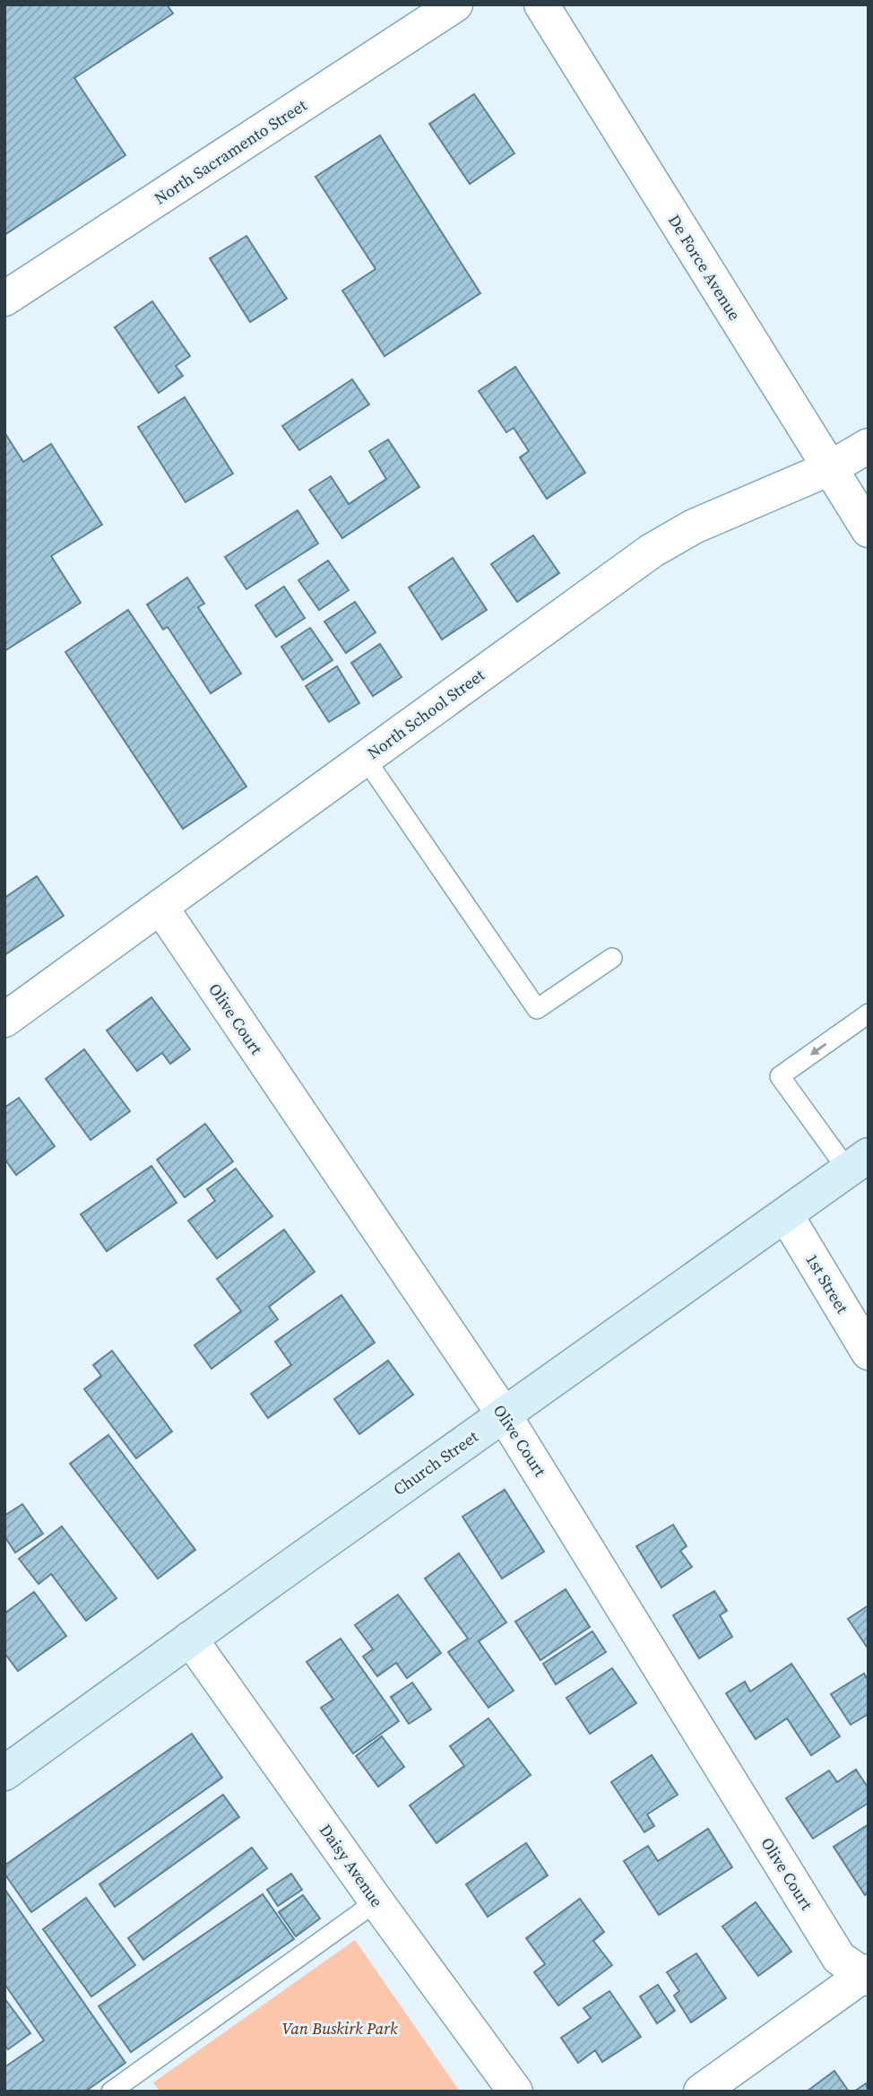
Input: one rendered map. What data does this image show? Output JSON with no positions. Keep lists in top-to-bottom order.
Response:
{
  "streets": {
    "street": [
      "North Sacramento Street",
      "De Force Avenue",
      "North School Street",
      "Olive Court",
      "1st Street",
      "Church Street",
      "Daisy Avenue"
    ]
  },
  "crossings": [
    ["De Force Avenue", "North School Street"],
    ["North School Street", "Olive Court"],
    ["Olive Court", "Church Street"],
    ["1st Street", "Church Street"],
    ["Church Street", "Daisy Avenue"]
  ],
  "parks": ["Van Buskirk Park"]
}
